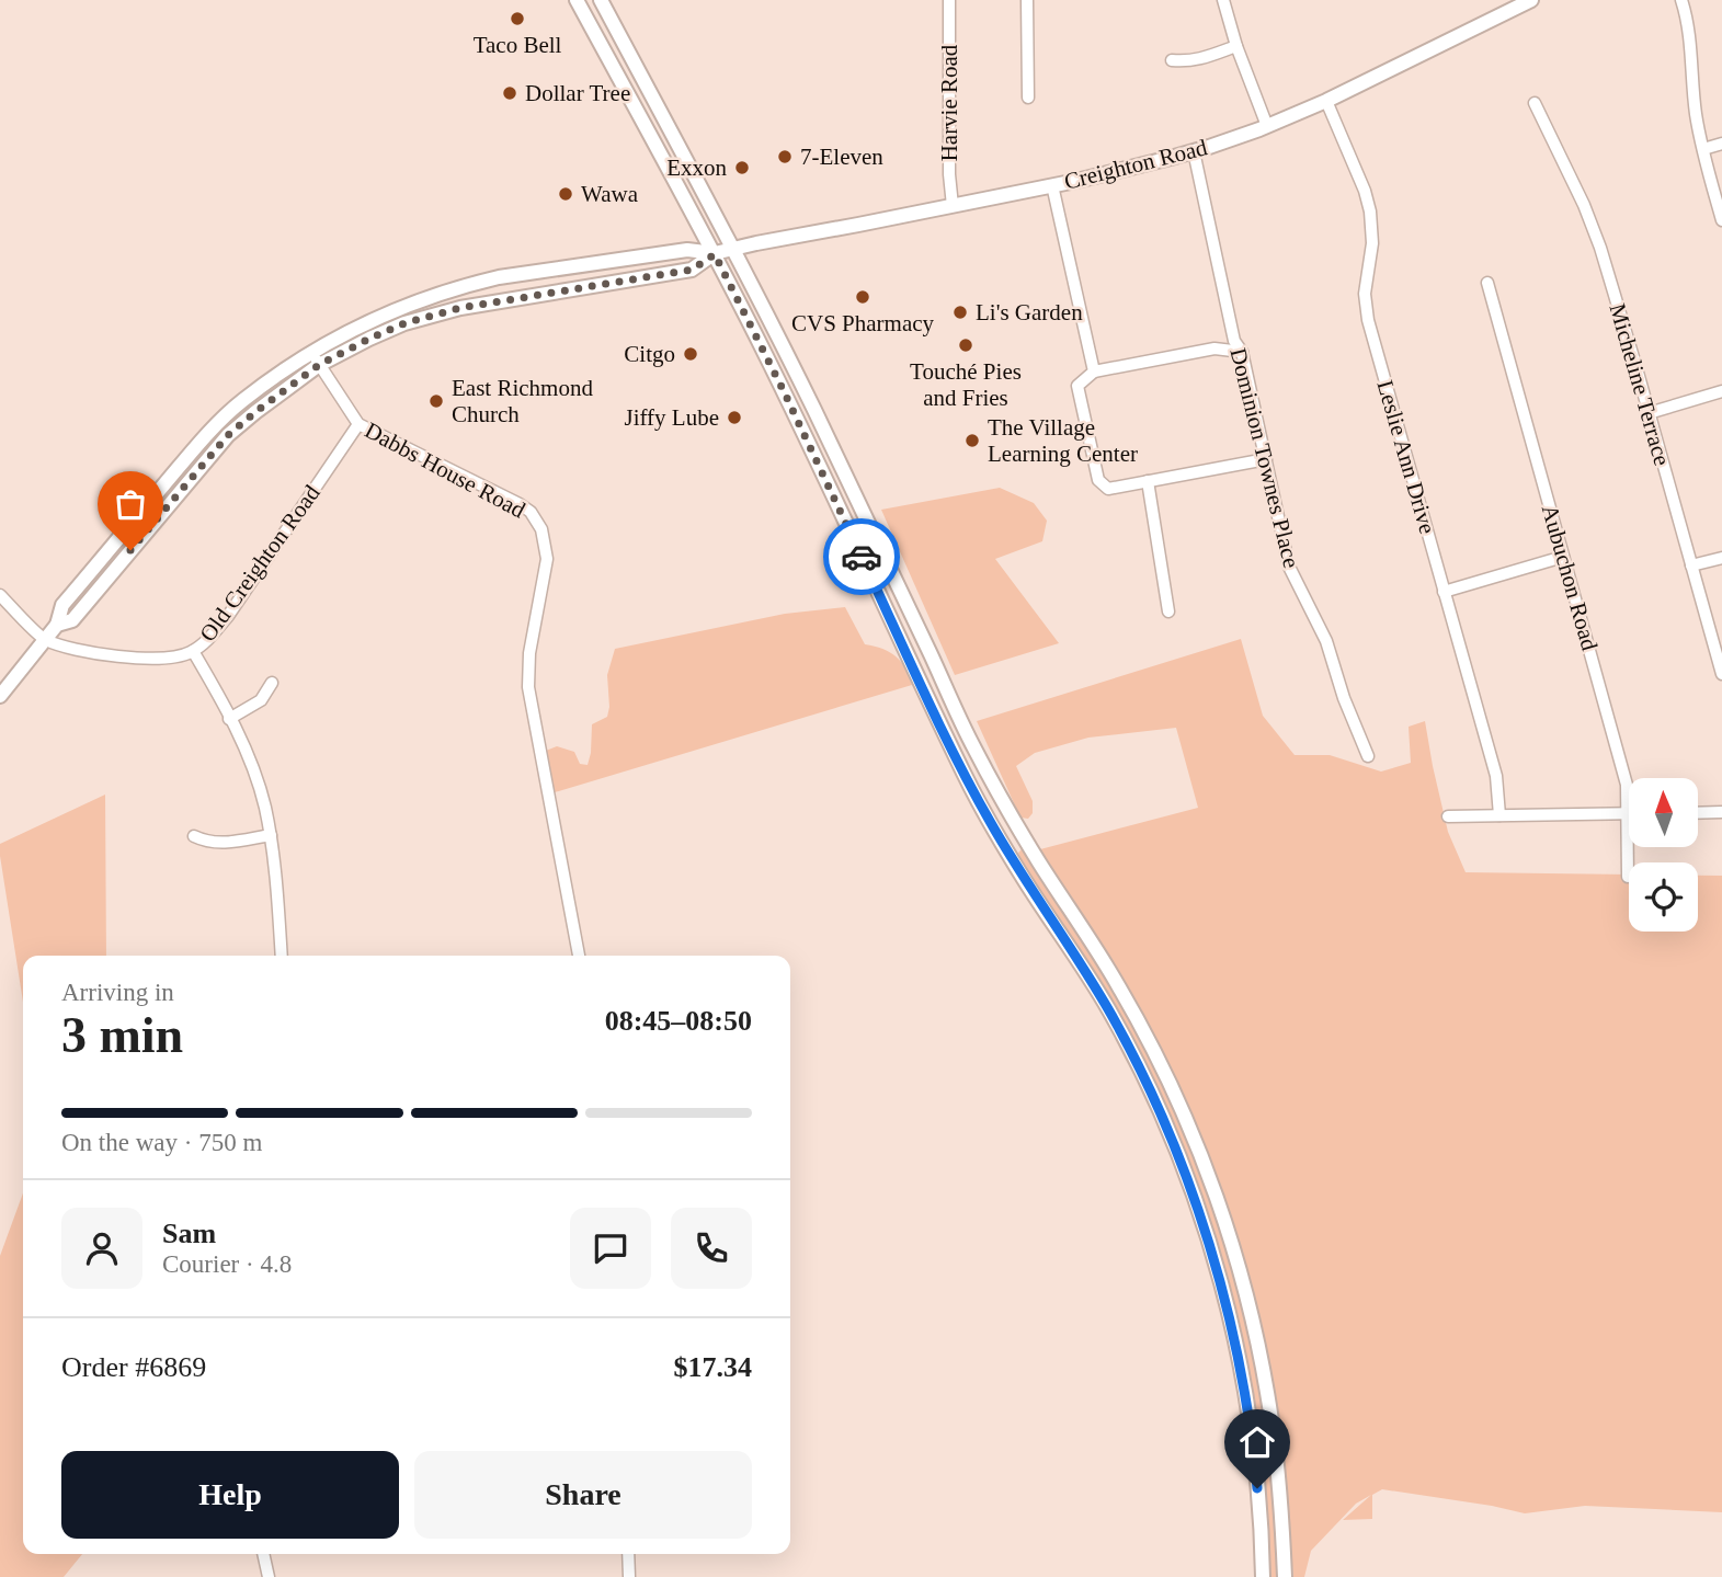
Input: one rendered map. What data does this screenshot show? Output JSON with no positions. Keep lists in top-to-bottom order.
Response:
{
  "streets": {
    "main road": ["Creighton Road"],
    "street": [
      "Harvie Road",
      "Micheline Terrace",
      "Leslie Ann Drive",
      "Dominion Townes Place",
      "Dabbs House Road",
      "Old Creighton Road",
      "Aubuchon Road"
    ]
  },
  "crossings": [
    ["Harvie Road", "Creighton Road"],
    ["Creighton Road", "Leslie Ann Drive"],
    ["Creighton Road", "Dominion Townes Place"],
    ["Creighton Road", "Dabbs House Road"],
    ["Creighton Road", "Old Creighton Road"],
    ["Dabbs House Road", "Old Creighton Road"]
  ],
  "places": [
    "Taco Bell",
    "Dollar Tree",
    "7-Eleven",
    "Exxon",
    "Wawa",
    "CVS Pharmacy",
    "Li's Garden",
    "Touché Pies and Fries",
    "Citgo",
    "East Richmond Church",
    "Jiffy Lube",
    "The Village Learning Center"
  ],
  "north": "top",
  "page": {
    "heading": ["3 min", "Arriving in", "08:45–08:50"],
    "panel": [
      "Sam",
      "Courier · 4.8",
      "Order #6869",
      "$17.34"
    ],
    "bar": "On the way · 750 m",
    "buttons": ["Help", "Share"]
  }
}
